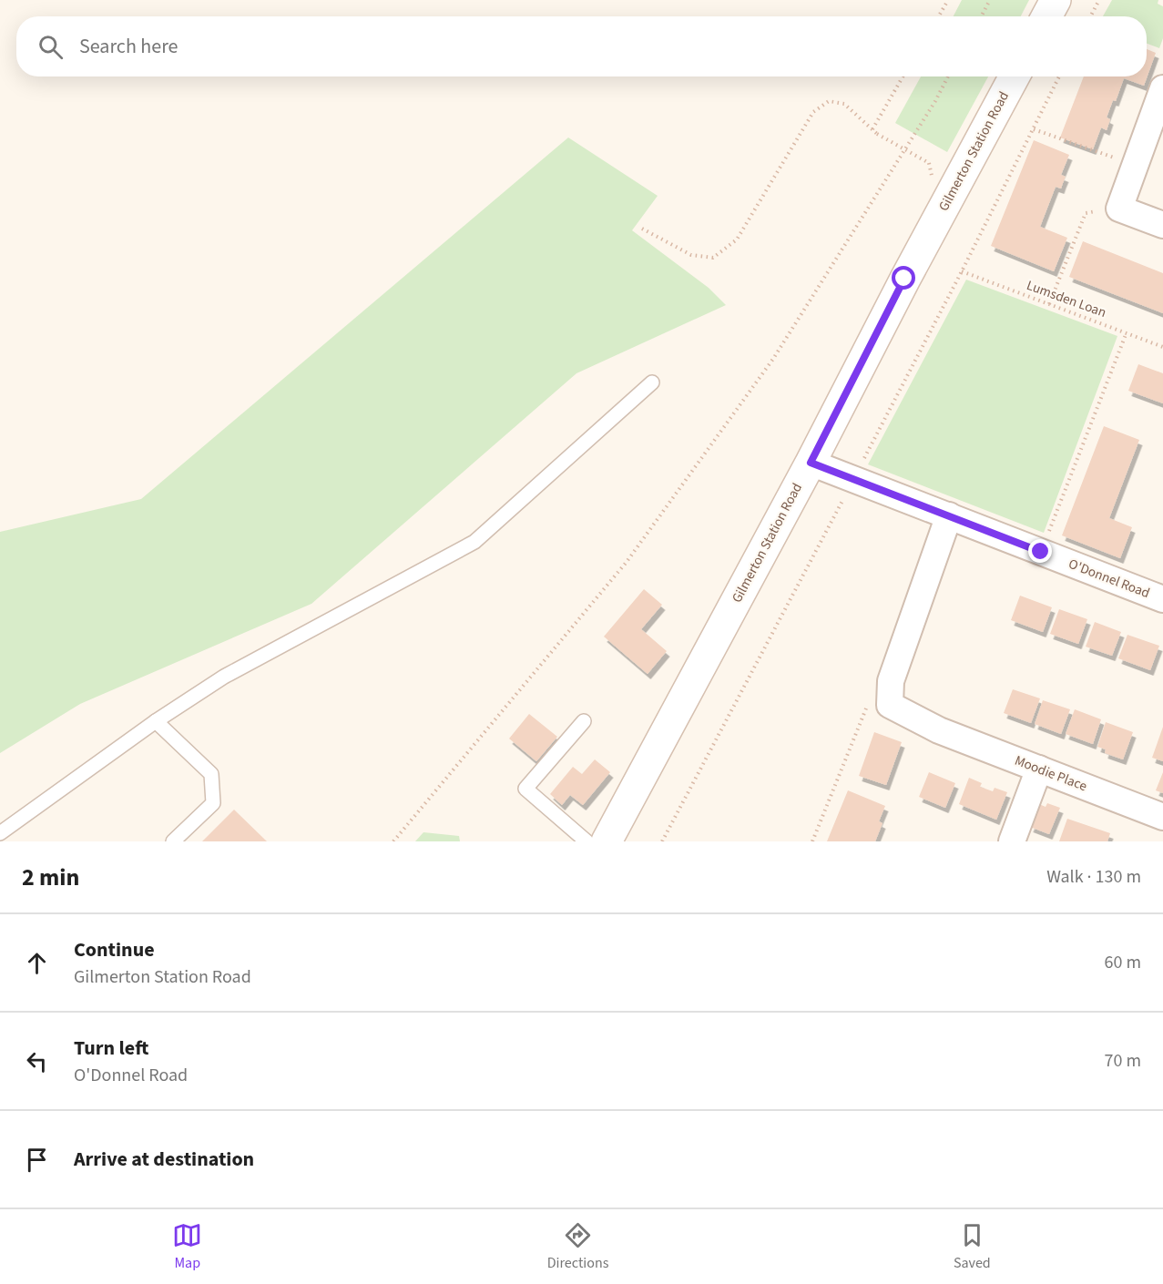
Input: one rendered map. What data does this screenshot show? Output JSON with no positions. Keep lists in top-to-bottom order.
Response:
{
  "streets": {
    "street": ["Gilmerton Station Road", "O'Donnel Road", "Moodie Place"],
    "path": ["Lumsden Loan"]
  },
  "crossings": [
    ["Gilmerton Station Road", "O'Donnel Road"]
  ],
  "page": {
    "search": "Search here",
    "heading": ["2 min", "Walk · 130 m"],
    "list": [
      ["Continue", "Gilmerton Station Road", "60 m"],
      ["Turn left", "O'Donnel Road", "70 m"],
      "Arrive at destination"
    ],
    "nav": ["Map", "Directions", "Saved"]
  }
}
